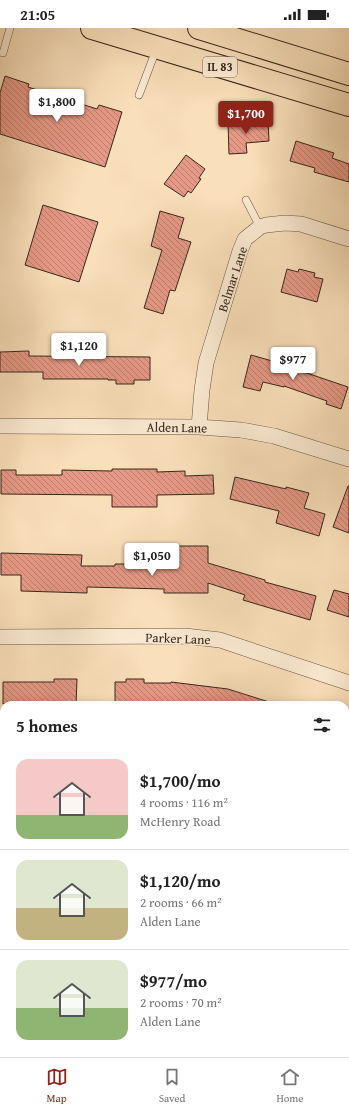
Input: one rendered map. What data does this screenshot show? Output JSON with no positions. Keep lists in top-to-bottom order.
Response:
{
  "streets": {
    "main road": ["IL 83"],
    "street": ["Belmar Lane", "Alden Lane", "Parker Lane"]
  },
  "crossings": [
    ["Belmar Lane", "Alden Lane"]
  ],
  "page": {
    "status": "21:05",
    "price": [
      "$1,800",
      "$1,700",
      "$1,120",
      "$977",
      "$1,050"
    ],
    "heading": "5 homes",
    "list": [
      {
        "name": "$1,700/mo",
        "note": "4 rooms · 116 m² · McHenry Road"
      },
      {
        "name": "$1,120/mo",
        "note": "2 rooms · 66 m² · Alden Lane"
      },
      {
        "name": "$977/mo",
        "note": "2 rooms · 70 m² · Alden Lane"
      }
    ],
    "tabs": ["Map", "Saved", "Home"]
  }
}
